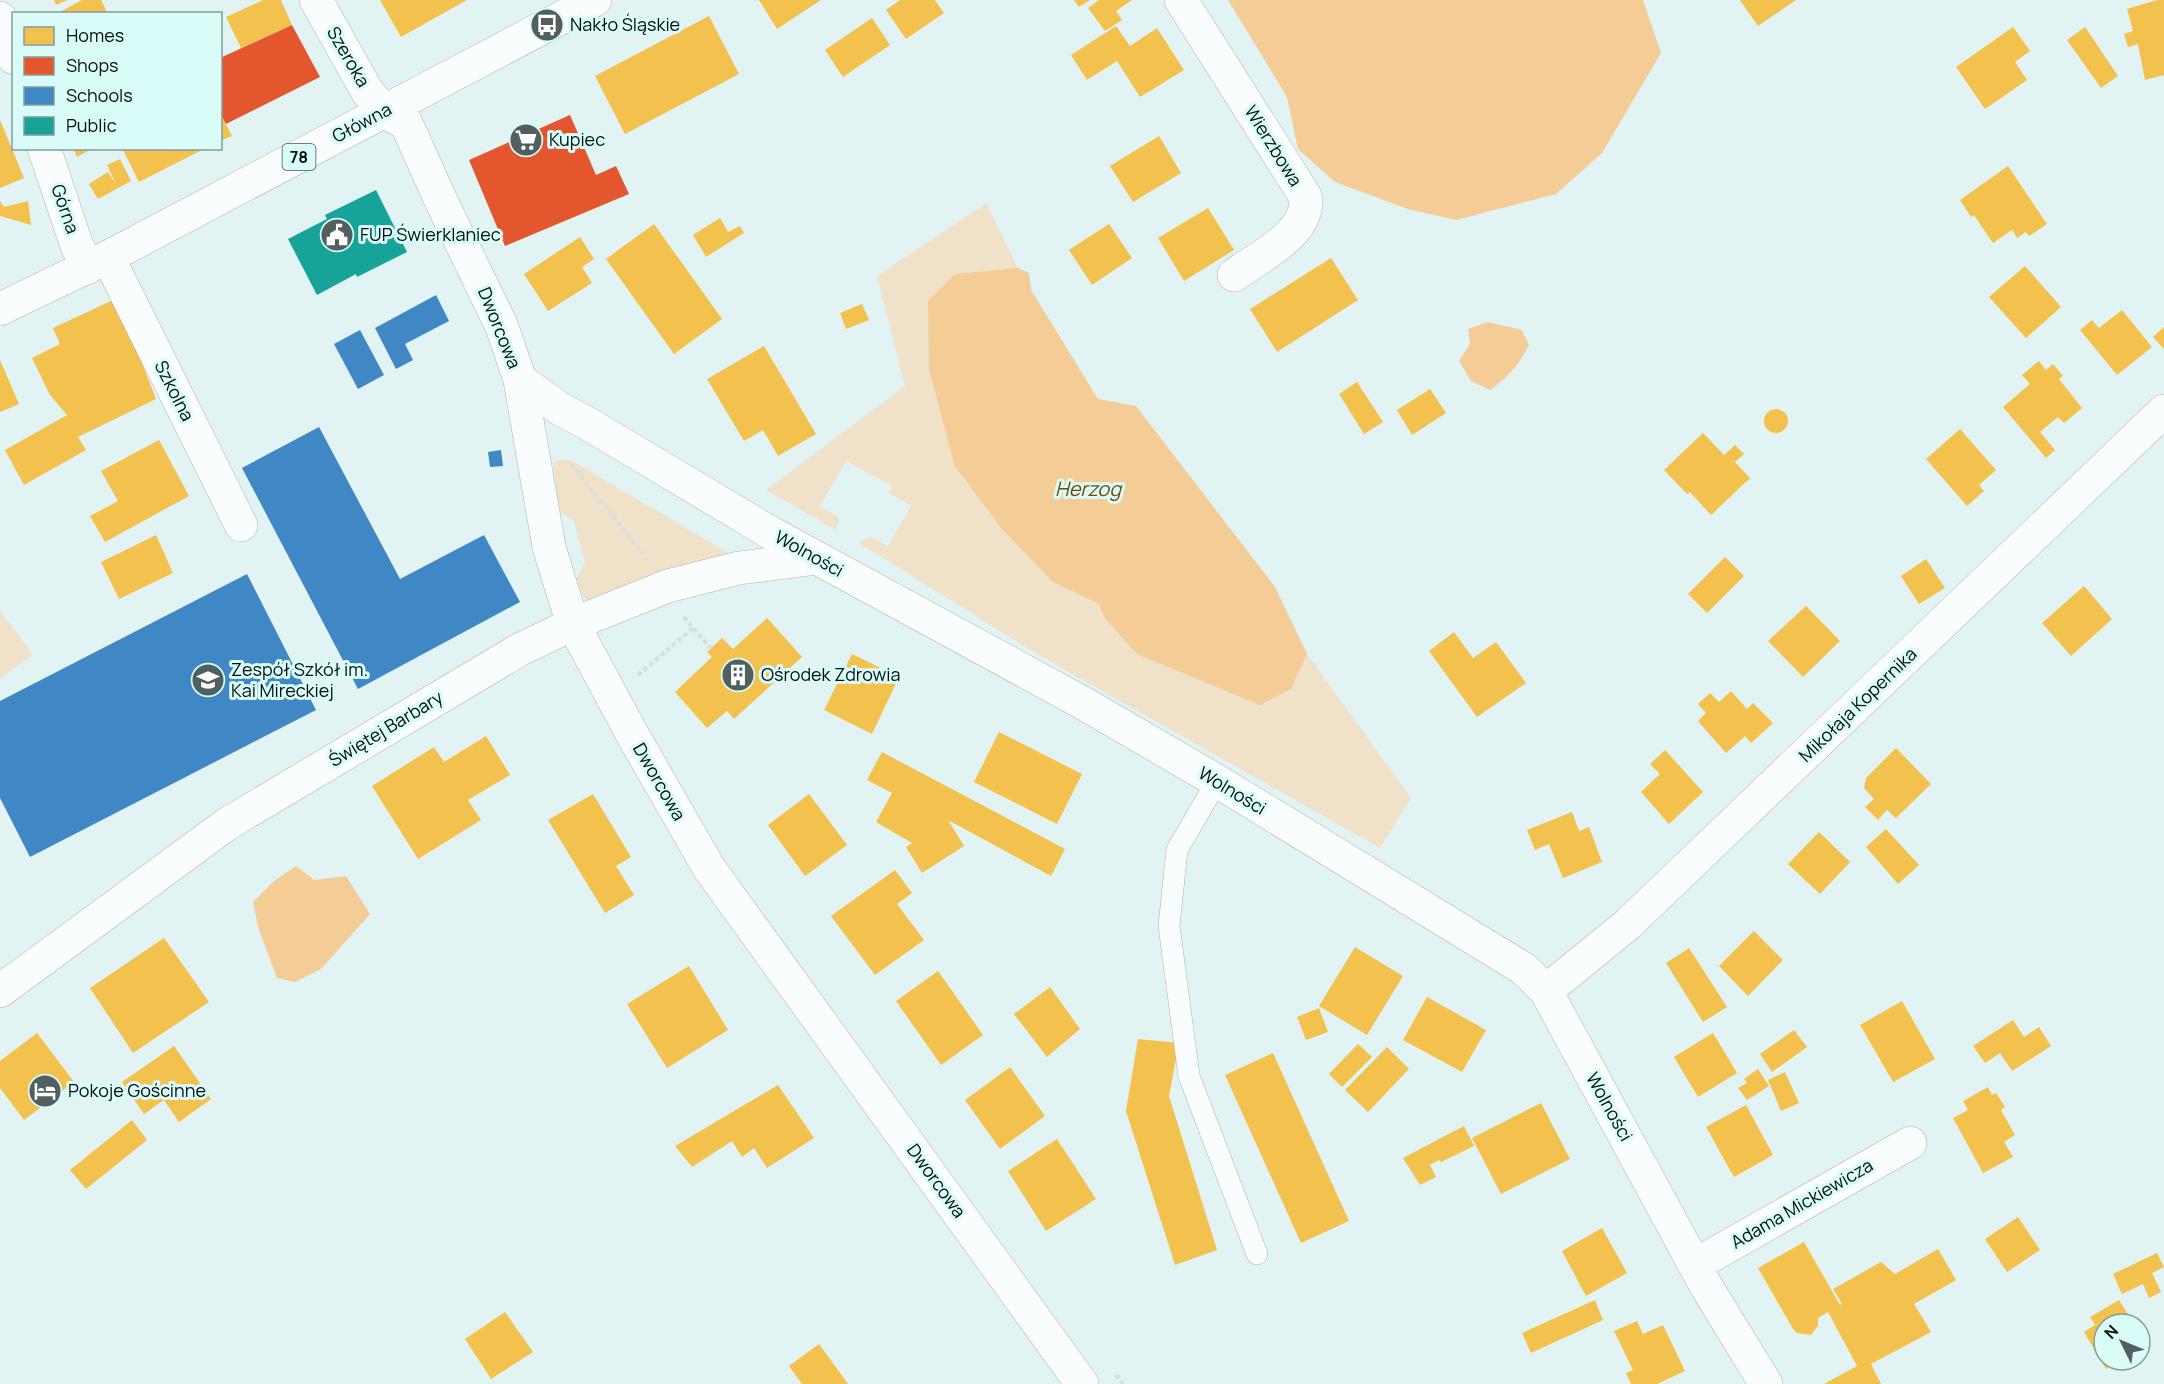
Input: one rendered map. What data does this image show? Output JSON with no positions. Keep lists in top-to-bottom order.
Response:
{
  "streets": {
    "street": [
      "Szeroka",
      "Główna",
      "Wierzbowa",
      "78",
      "Górna",
      "Dworcowa",
      "Szkolna",
      "Wolności",
      "Mikołaja Kopernika",
      "Świętej Barbary",
      "Adama Mickiewicza"
    ]
  },
  "crossings": [
    ["Szeroka", "Główna"],
    ["Szeroka", "Dworcowa"],
    ["Główna", "Górna"],
    ["Główna", "Dworcowa"],
    ["Główna", "Szkolna"],
    ["Górna", "Szkolna"],
    ["Dworcowa", "Wolności"],
    ["Dworcowa", "Świętej Barbary"],
    ["Wolności", "Mikołaja Kopernika"],
    ["Wolności", "Świętej Barbary"],
    ["Wolności", "Adama Mickiewicza"]
  ],
  "water": ["Herzog"],
  "places": {
    "bus stop": ["Nakło Śląskie"],
    "supermarket": ["Kupiec"],
    "public building": ["FUP Świerklaniec"],
    "building": ["Ośrodek Zdrowia"],
    "school or university": ["Zespół Szkół im. Kai Mireckiej"],
    "hotel": ["Pokoje Gościnne"]
  },
  "legend": [
    "Homes",
    "Shops",
    "Schools",
    "Public"
  ],
  "north": "top left"
}
